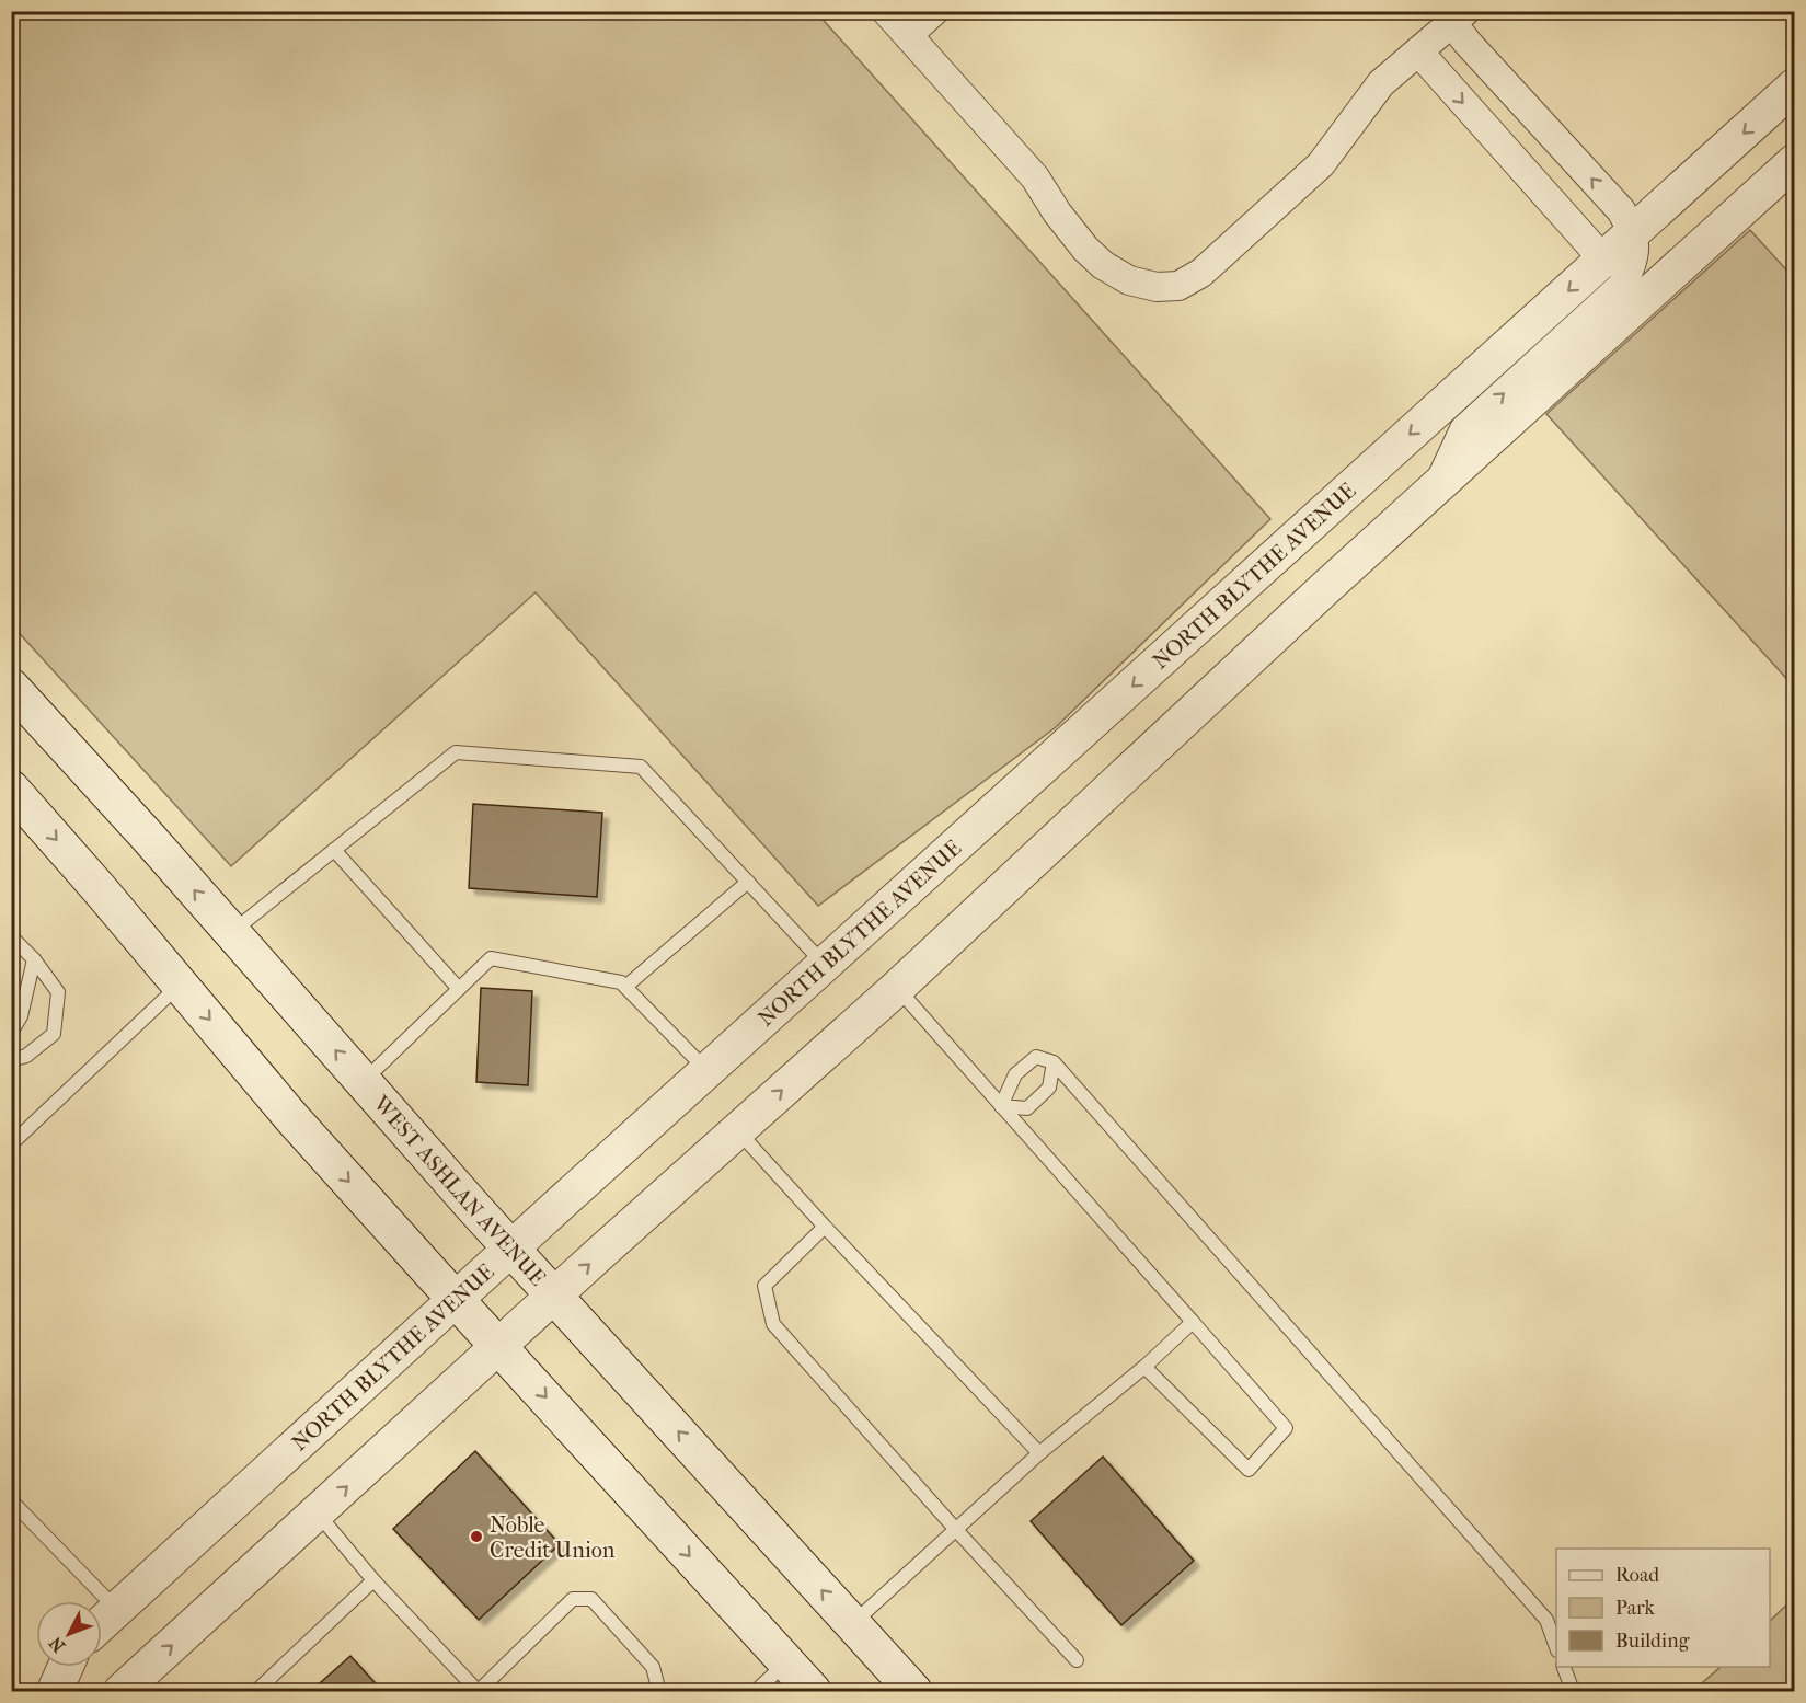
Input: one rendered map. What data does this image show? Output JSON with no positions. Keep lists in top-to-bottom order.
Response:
{
  "streets": {
    "main road": ["WEST ASHLAN AVENUE"],
    "street": ["NORTH BLYTHE AVENUE"]
  },
  "crossings": [
    ["NORTH BLYTHE AVENUE", "WEST ASHLAN AVENUE"]
  ],
  "places": ["Noble Credit Union"],
  "legend": ["Road", "Park", "Building"],
  "north": "bottom left"
}
